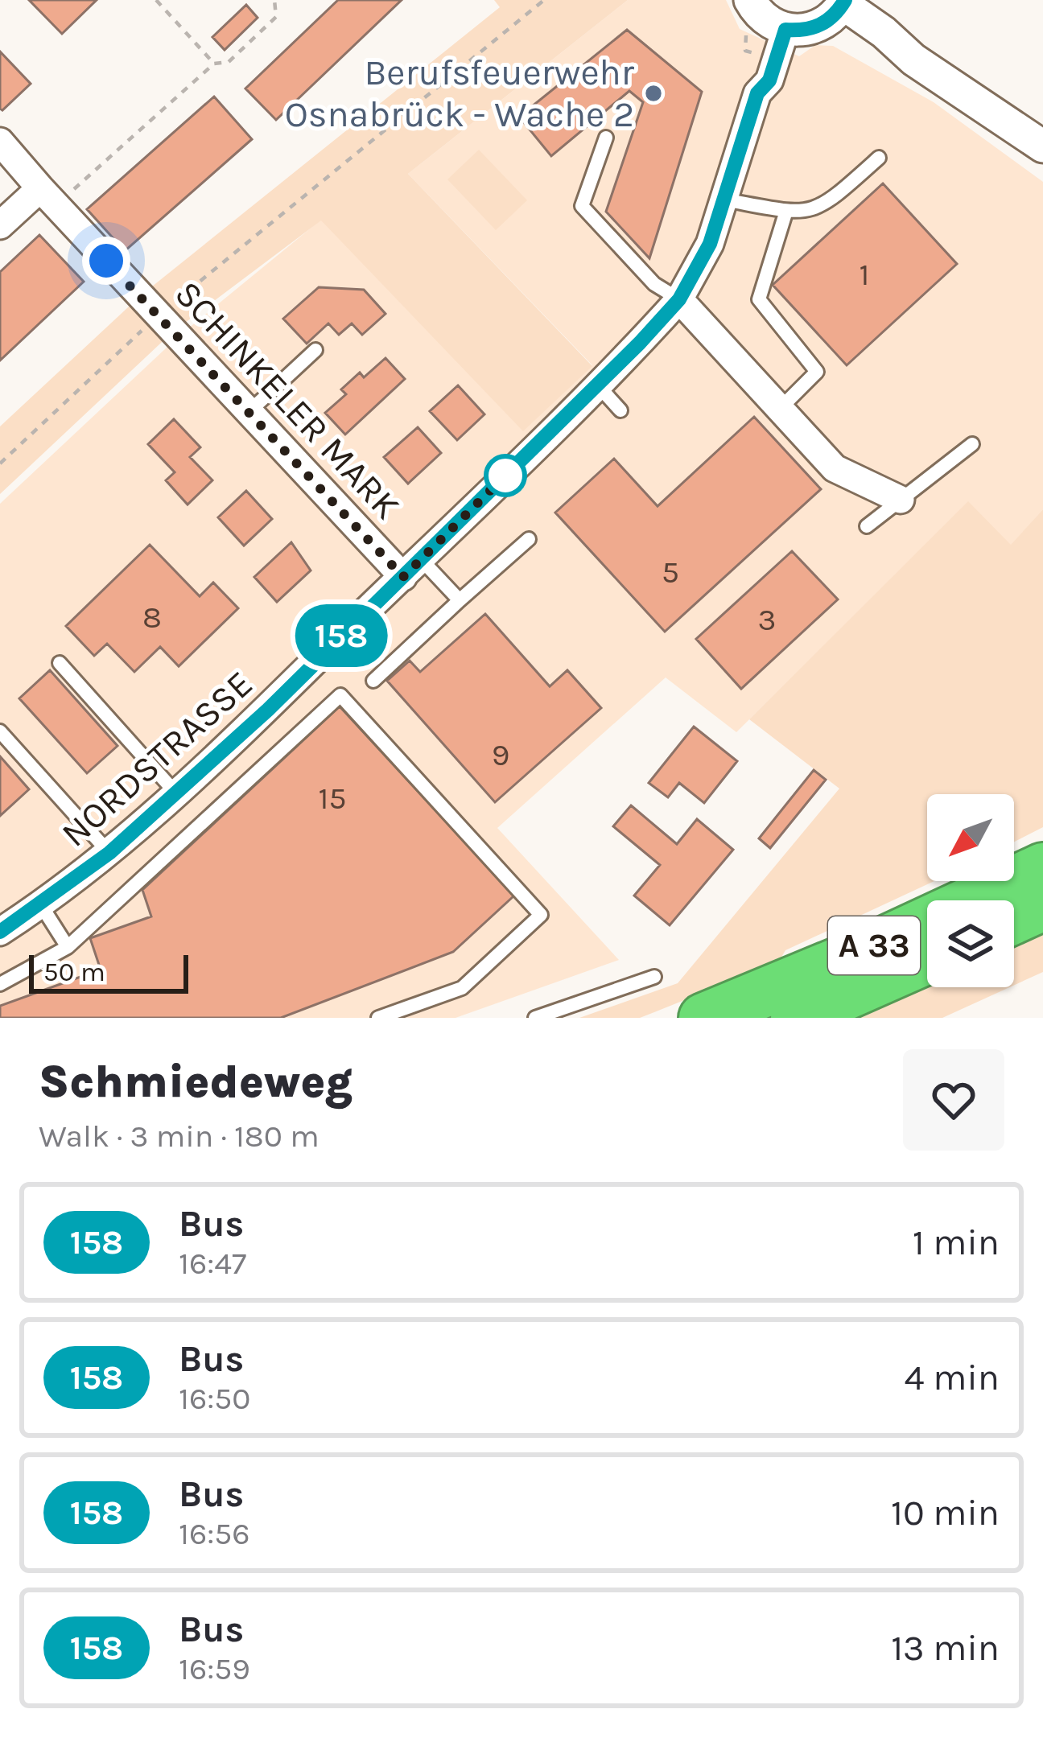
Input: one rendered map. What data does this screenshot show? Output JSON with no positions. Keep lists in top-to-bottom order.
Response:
{
  "streets": {
    "highway": ["A 33"],
    "street": ["SCHINKELER MARK", "NORDSTRASSE"]
  },
  "crossings": [
    ["SCHINKELER MARK", "NORDSTRASSE"]
  ],
  "places": ["Berufsfeuerwehr Osnabrück - Wache 2"],
  "lines": ["bus line 158"],
  "house_numbers": [
    "1",
    "5",
    "8",
    "3",
    "9",
    "15"
  ],
  "scale_bar": "50 m",
  "north": "bottom left",
  "page": {
    "on_map": "158",
    "scale": "50 m",
    "heading": ["Schmiedeweg", "Walk · 3 min · 180 m"],
    "list": [
      {
        "mark": "158",
        "name": "Bus",
        "note": "16:47",
        "value": "1 min"
      },
      {
        "mark": "158",
        "name": "Bus",
        "note": "16:50",
        "value": "4 min"
      },
      {
        "mark": "158",
        "name": "Bus",
        "note": "16:56",
        "value": "10 min"
      },
      {
        "mark": "158",
        "name": "Bus",
        "note": "16:59",
        "value": "13 min"
      }
    ]
  }
}
